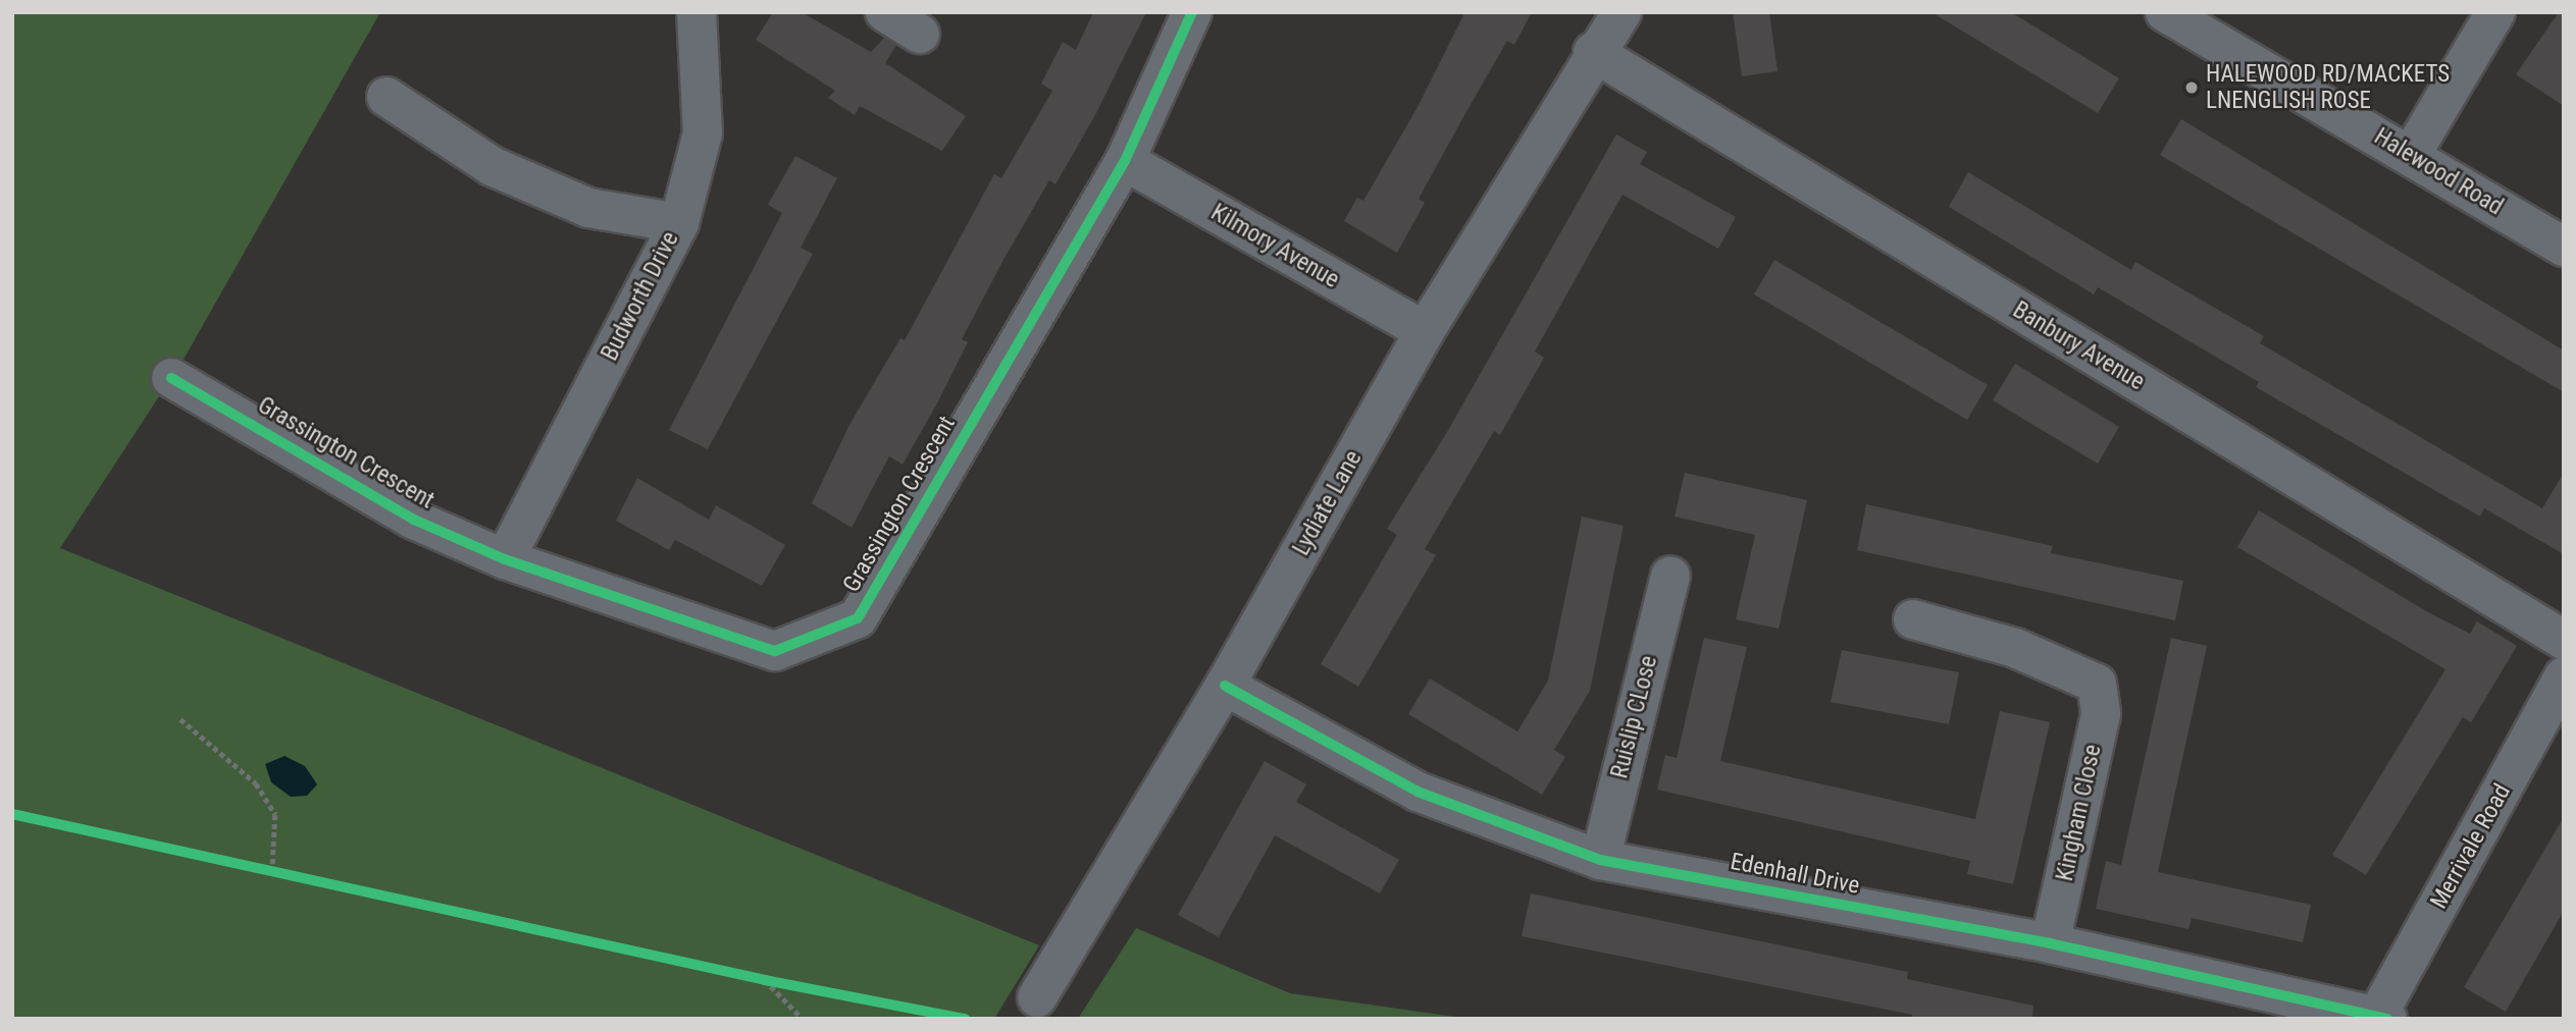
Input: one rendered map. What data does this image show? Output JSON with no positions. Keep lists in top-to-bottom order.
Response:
{
  "streets": {
    "street": [
      "Halewood Road",
      "Kilmory Avenue",
      "Budworth Drive",
      "Banbury Avenue",
      "Grassington Crescent",
      "Lydiate Lane",
      "Ruislip CLose",
      "Kingham Close",
      "Merrivale Road",
      "Edenhall Drive"
    ]
  },
  "crossings": [
    ["Kilmory Avenue", "Grassington Crescent"],
    ["Kilmory Avenue", "Lydiate Lane"],
    ["Budworth Drive", "Grassington Crescent"],
    ["Banbury Avenue", "Lydiate Lane"],
    ["Lydiate Lane", "Edenhall Drive"],
    ["Ruislip CLose", "Edenhall Drive"],
    ["Kingham Close", "Edenhall Drive"],
    ["Merrivale Road", "Edenhall Drive"]
  ],
  "places": ["HALEWOOD RD/MACKETS LNENGLISH ROSE"]
}
